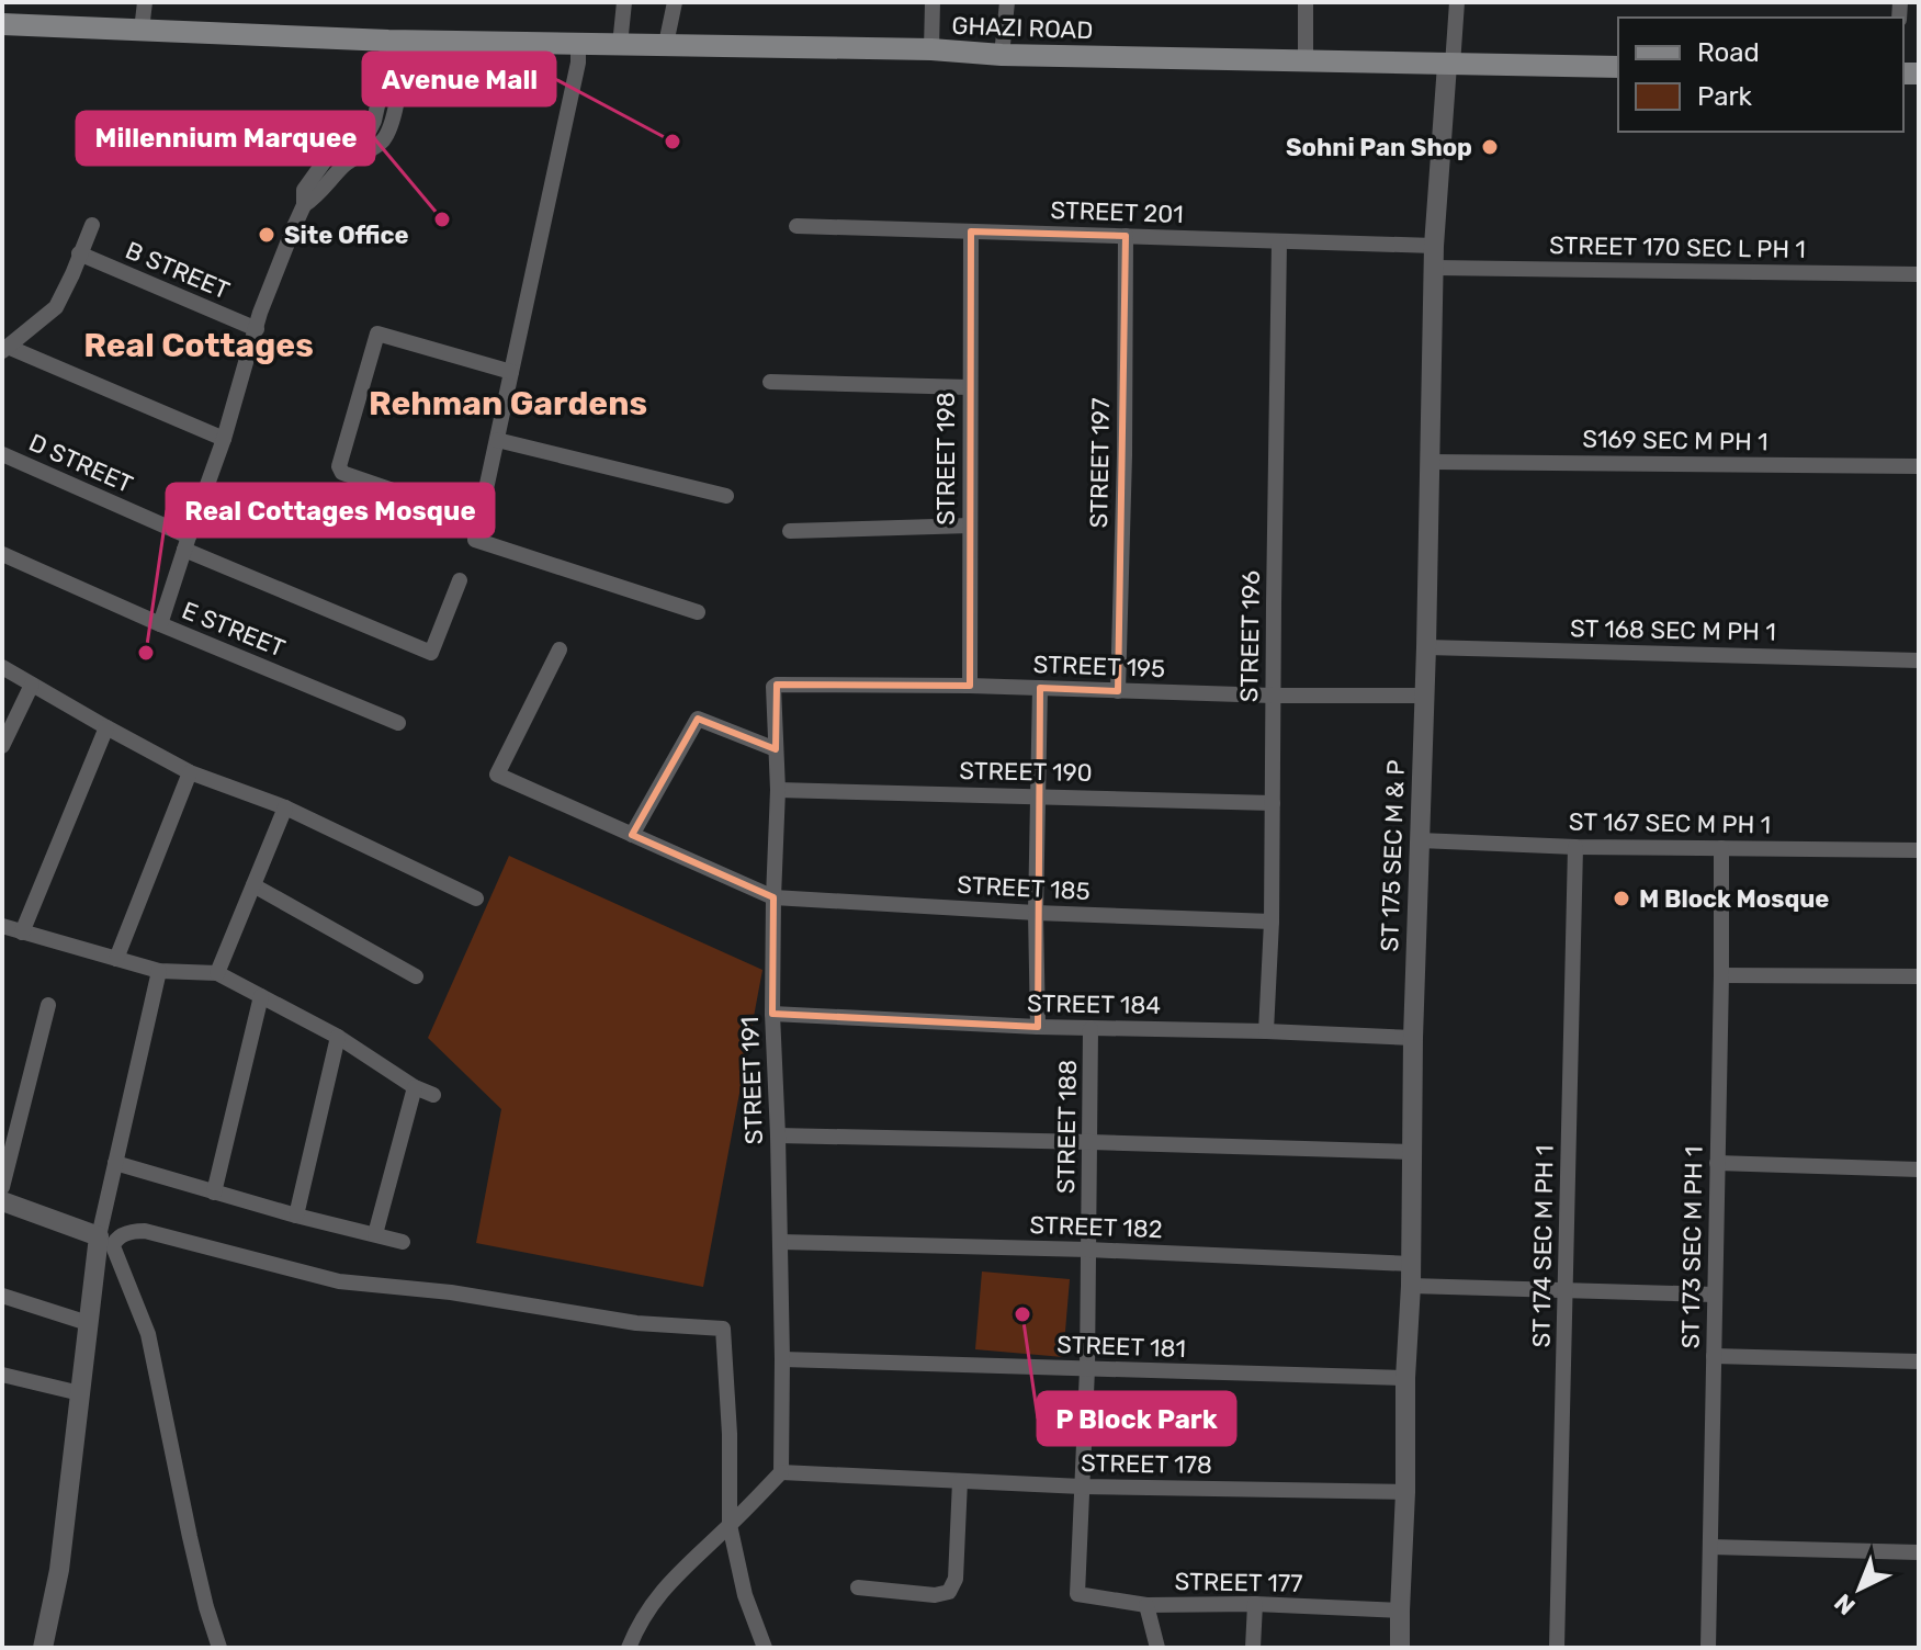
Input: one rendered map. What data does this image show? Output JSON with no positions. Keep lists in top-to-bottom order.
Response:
{
  "streets": {
    "main road": ["GHAZI ROAD"],
    "street": [
      "STREET 201",
      "STREET 170 SEC L PH 1",
      "B STREET",
      "S169 SEC M PH 1",
      "STREET 198",
      "D STREET",
      "STREET 197",
      "E STREET",
      "ST 168 SEC M PH 1",
      "STREET 196",
      "STREET 195",
      "STREET 190",
      "ST 167 SEC M PH 1",
      "ST 175 SEC M & P",
      "STREET 185",
      "STREET 184",
      "STREET 191",
      "STREET 188",
      "STREET 182",
      "ST 174 SEC M PH 1",
      "ST 173 SEC M PH 1",
      "STREET 181",
      "STREET 178",
      "STREET 177"
    ]
  },
  "crossings": [
    ["GHAZI ROAD", "ST 175 SEC M & P"],
    ["STREET 201", "STREET 198"],
    ["STREET 201", "STREET 197"],
    ["STREET 201", "STREET 196"],
    ["STREET 201", "ST 175 SEC M & P"],
    ["STREET 170 SEC L PH 1", "ST 175 SEC M & P"],
    ["S169 SEC M PH 1", "ST 175 SEC M & P"],
    ["STREET 198", "STREET 195"],
    ["STREET 197", "STREET 195"],
    ["ST 168 SEC M PH 1", "ST 175 SEC M & P"],
    ["STREET 196", "STREET 195"],
    ["STREET 196", "STREET 190"],
    ["STREET 196", "STREET 185"],
    ["STREET 196", "STREET 184"],
    ["STREET 195", "ST 175 SEC M & P"],
    ["STREET 195", "STREET 191"],
    ["STREET 190", "STREET 191"],
    ["ST 167 SEC M PH 1", "ST 175 SEC M & P"],
    ["ST 167 SEC M PH 1", "ST 174 SEC M PH 1"],
    ["ST 167 SEC M PH 1", "ST 173 SEC M PH 1"],
    ["ST 175 SEC M & P", "STREET 184"],
    ["ST 175 SEC M & P", "STREET 182"],
    ["ST 175 SEC M & P", "STREET 181"],
    ["ST 175 SEC M & P", "STREET 178"],
    ["ST 175 SEC M & P", "STREET 177"],
    ["STREET 185", "STREET 191"],
    ["STREET 184", "STREET 191"],
    ["STREET 184", "STREET 188"],
    ["STREET 191", "STREET 182"],
    ["STREET 191", "STREET 181"],
    ["STREET 191", "STREET 178"],
    ["STREET 188", "STREET 182"],
    ["STREET 188", "STREET 181"],
    ["STREET 188", "STREET 178"],
    ["STREET 188", "STREET 177"]
  ],
  "districts": ["Real Cottages", "Rehman Gardens"],
  "places": [
    "Avenue Mall",
    "Sohni Pan Shop",
    "Millennium Marquee",
    "Site Office",
    "Real Cottages Mosque",
    "M Block Mosque",
    "P Block Park"
  ],
  "legend": ["Road", "Park"],
  "north": "bottom left"
}
